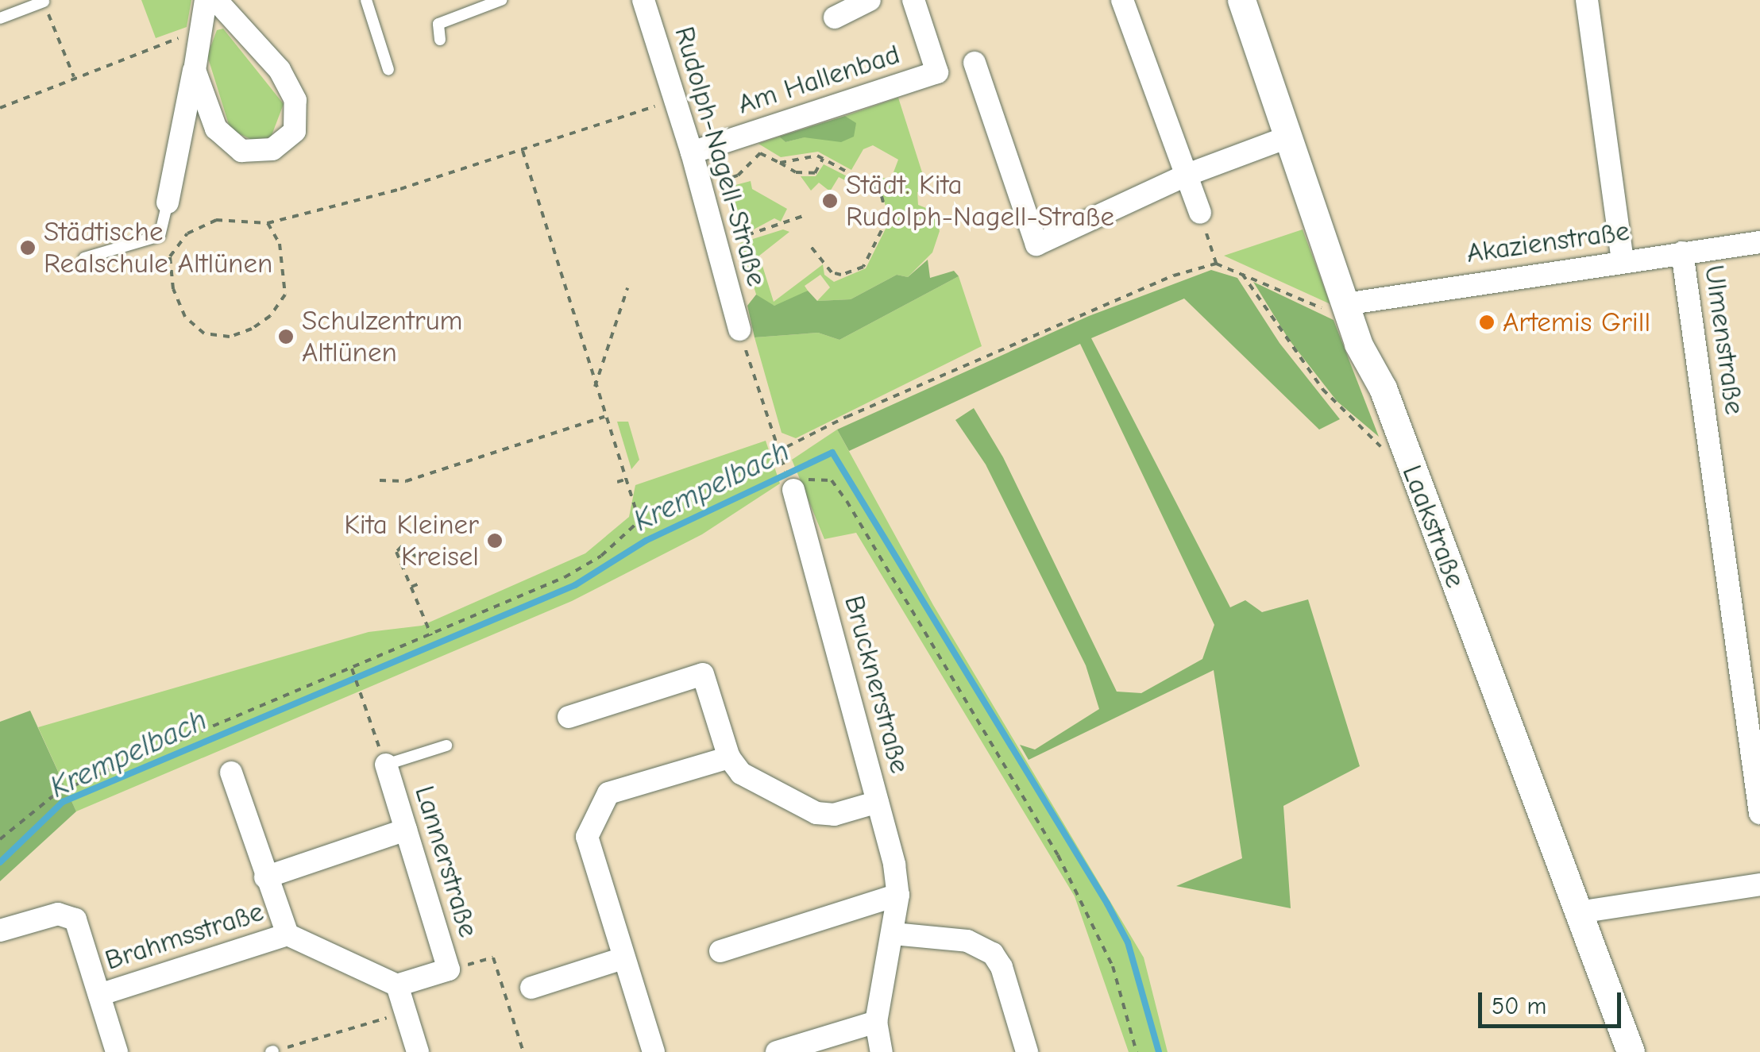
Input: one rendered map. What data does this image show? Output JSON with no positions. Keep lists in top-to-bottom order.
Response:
{
  "streets": {
    "street": [
      "Am Hallenbad",
      "Rudolph-Nagell-Straße",
      "Akazienstraße",
      "Ulmenstraße",
      "Laakstraße",
      "Brucknerstraße",
      "Lannerstraße",
      "Brahmsstraße"
    ]
  },
  "crossings": [
    ["Am Hallenbad", "Rudolph-Nagell-Straße"],
    ["Akazienstraße", "Ulmenstraße"],
    ["Akazienstraße", "Laakstraße"],
    ["Lannerstraße", "Brahmsstraße"]
  ],
  "water": ["Krempelbach"],
  "places": [
    "Städt. Kita Rudolph-Nagell-Straße",
    "Städtische Realschule Altlünen",
    "Artemis Grill",
    "Schulzentrum Altlünen",
    "Kita Kleiner Kreisel"
  ],
  "scale_bar": "50 m"
}
